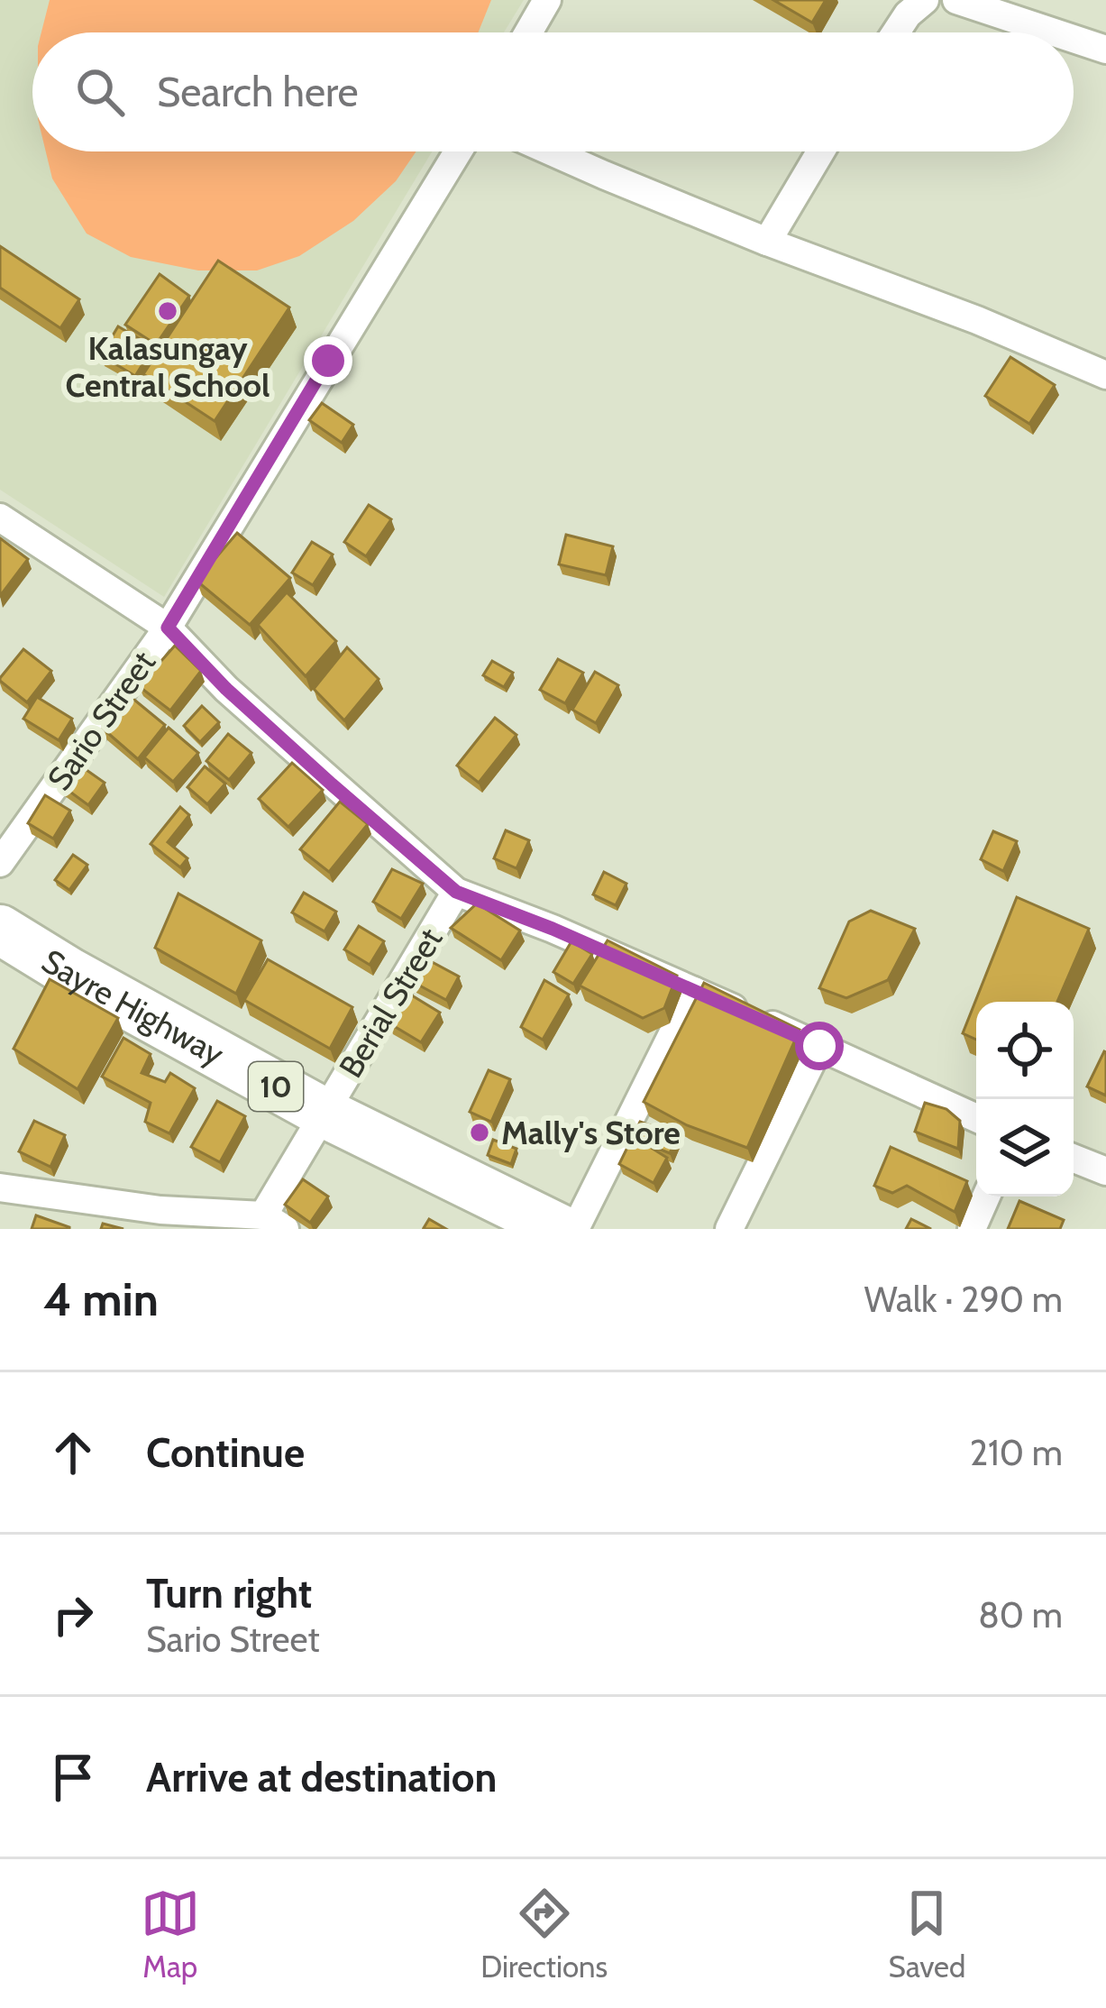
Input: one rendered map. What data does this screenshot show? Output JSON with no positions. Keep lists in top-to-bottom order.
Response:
{
  "streets": {
    "highway": ["Sayre Highway", "10"],
    "street": ["Sario Street", "Berial Street"]
  },
  "crossings": [
    ["Berial Street", "Sayre Highway"]
  ],
  "places": ["Kalasungay Central School", "Mally's Store"],
  "page": {
    "search": "Search here",
    "heading": ["4 min", "Walk · 290 m"],
    "list": [
      ["Continue", "210 m"],
      ["Turn right", "Sario Street", "80 m"],
      "Arrive at destination"
    ],
    "nav": ["Map", "Directions", "Saved"]
  }
}
